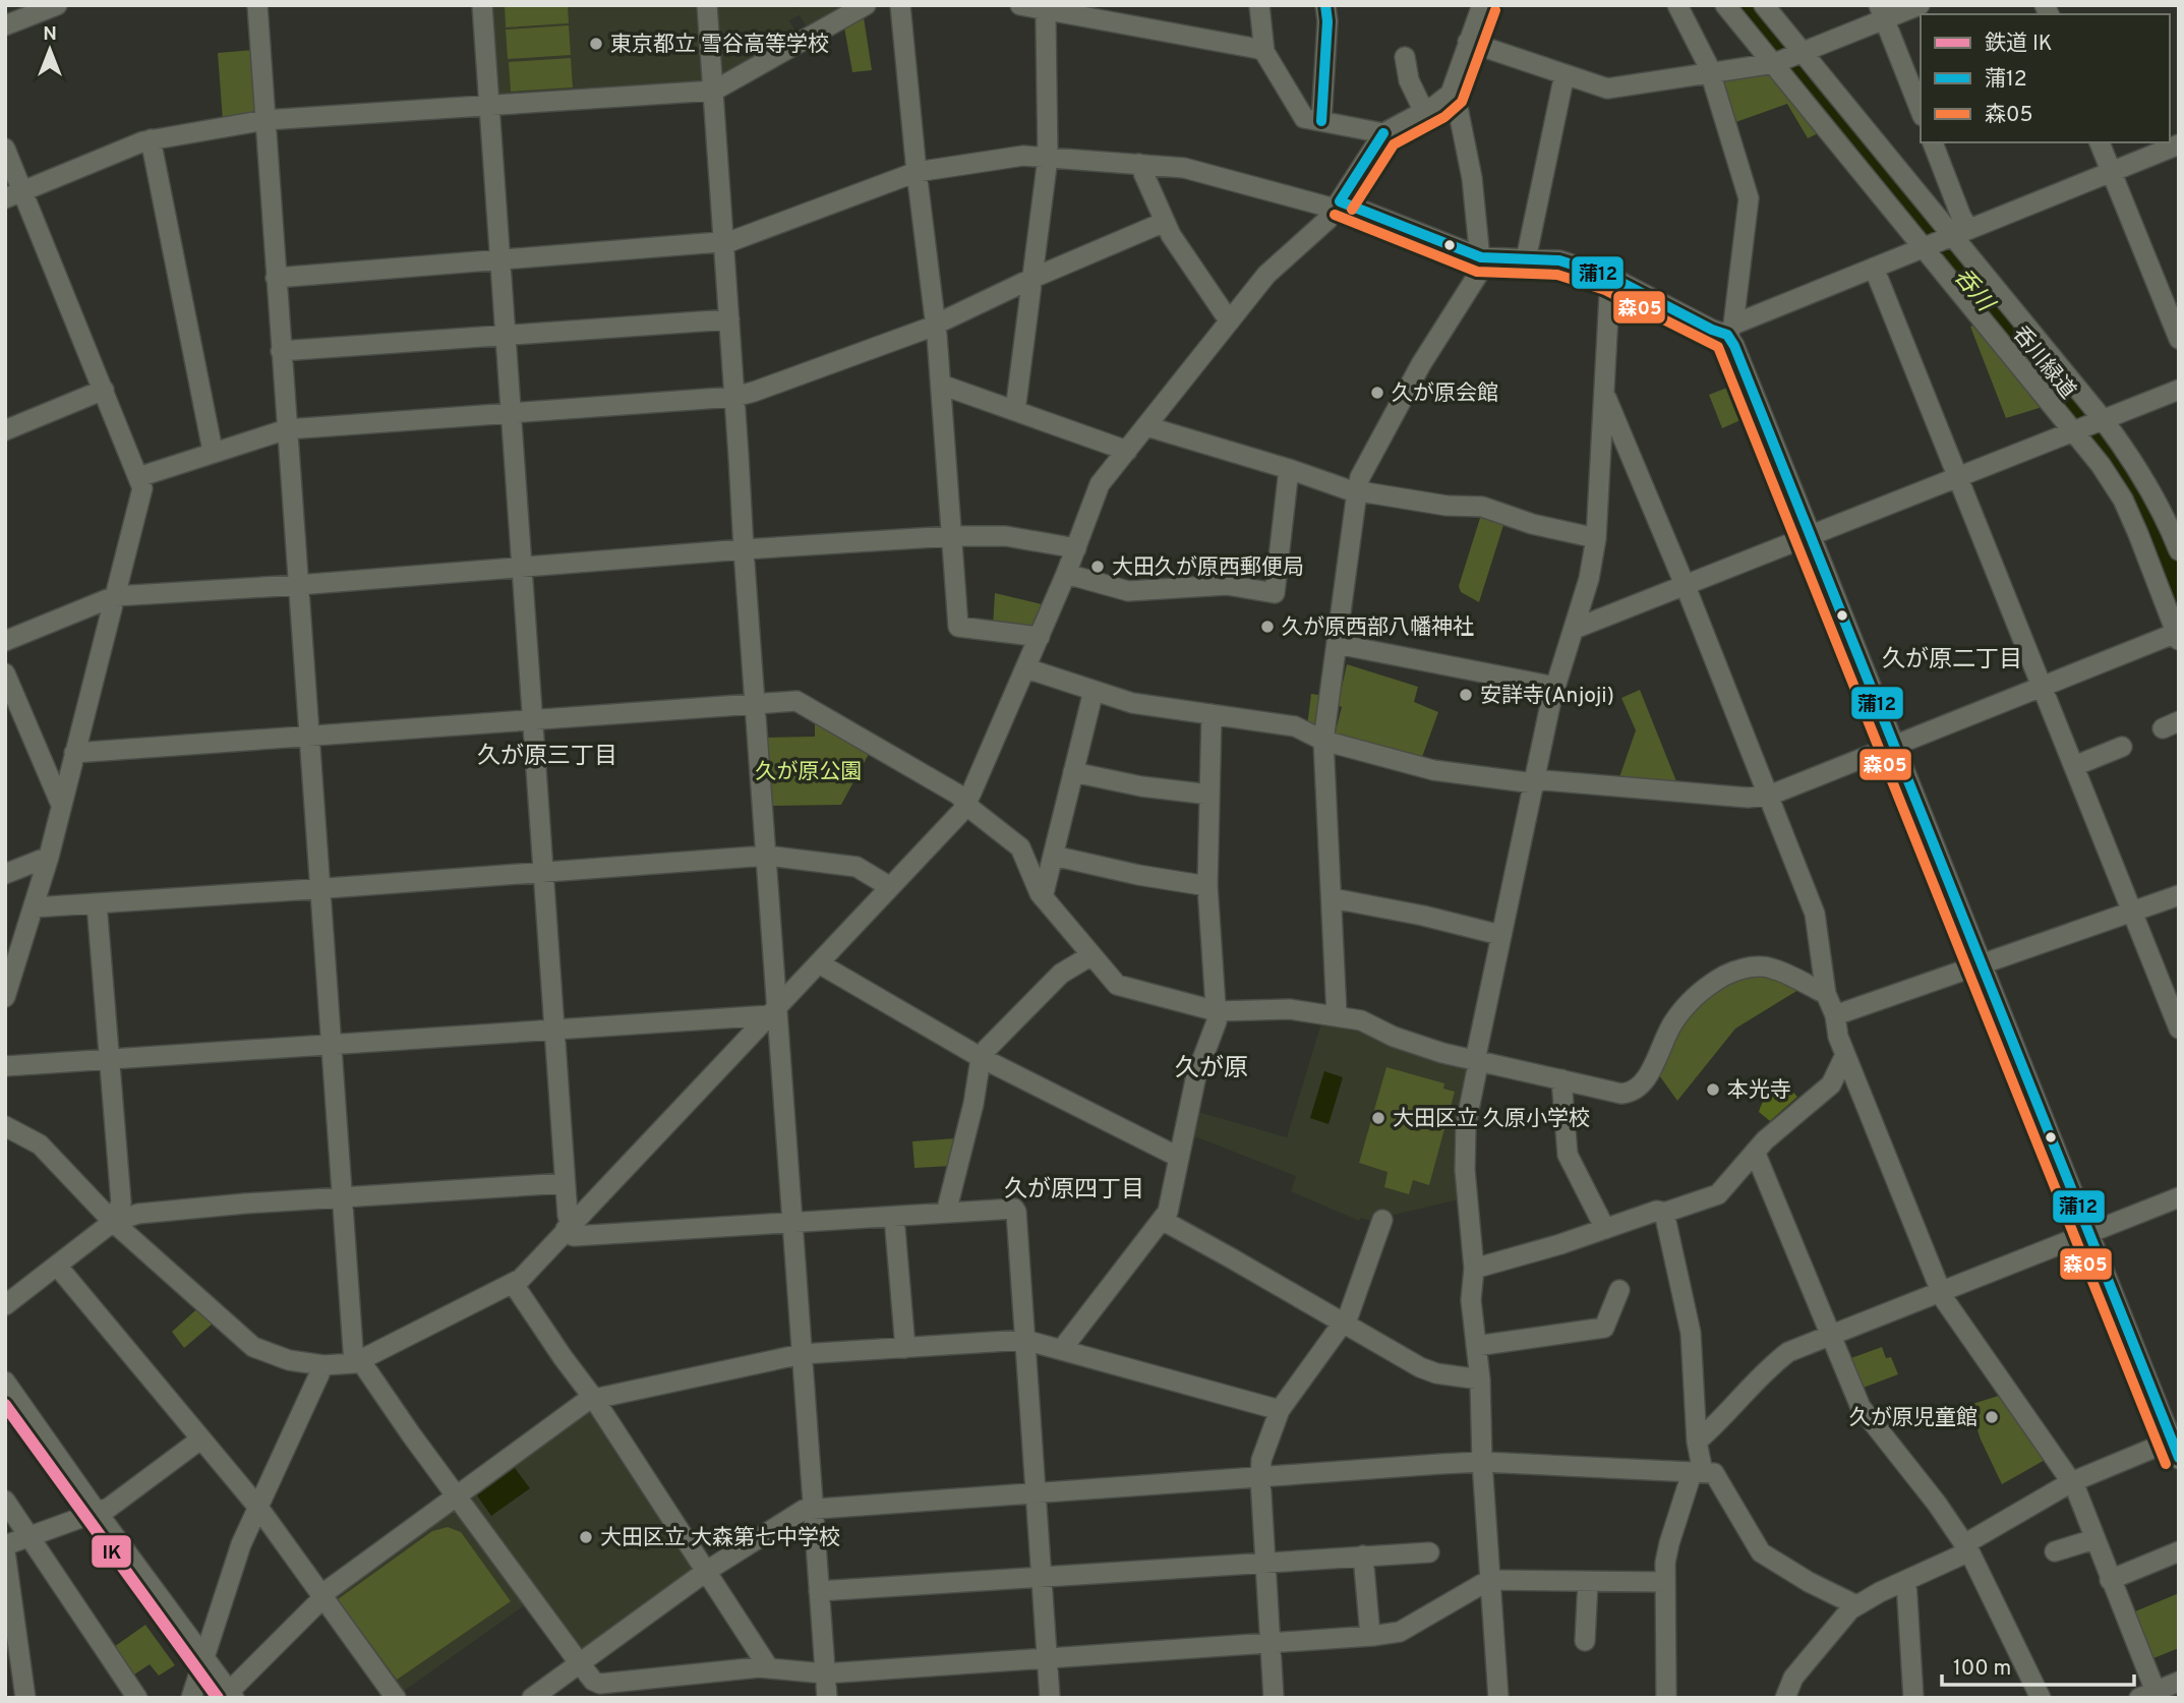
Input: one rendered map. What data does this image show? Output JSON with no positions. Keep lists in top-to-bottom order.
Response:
{
  "streets": {
    "street": ["呑川緑道"]
  },
  "districts": [
    "久が原二丁目",
    "久が原三丁目",
    "久が原",
    "久が原四丁目"
  ],
  "water": ["呑川"],
  "parks": ["久が原公園"],
  "places": [
    "東京都立 雪谷高等学校",
    "久が原会館",
    "大田久が原西郵便局",
    "久が原西部八幡神社",
    "安詳寺(Anjoji)",
    "本光寺",
    "大田区立 久原小学校",
    "久が原児童館",
    "大田区立 大森第七中学校"
  ],
  "lines": ["transit line 蒲12", "transit line 森05", "rail line IK"],
  "legend": ["鉄道 IK", "蒲12", "森05"],
  "scale_bar": "100 m",
  "north": "top"
}
